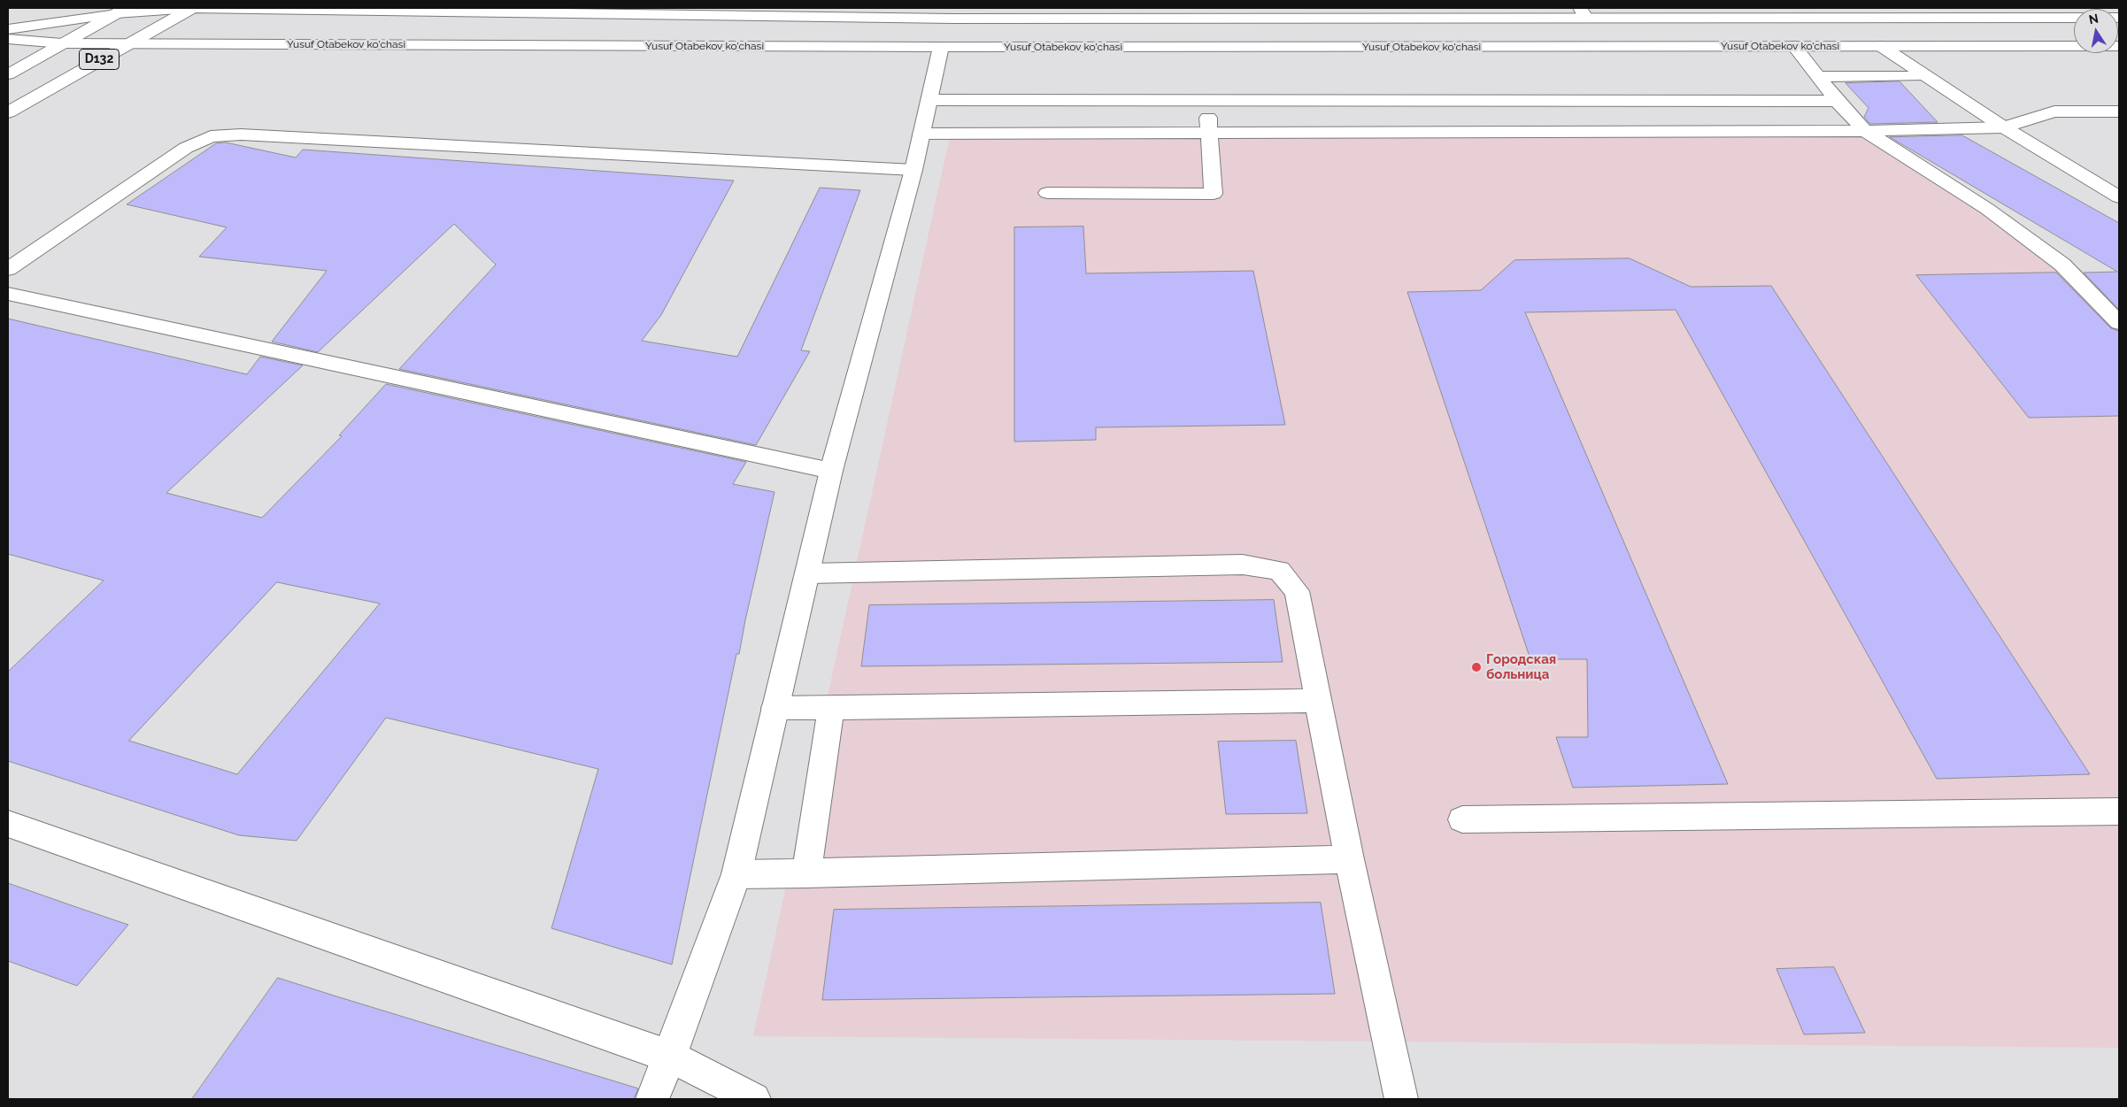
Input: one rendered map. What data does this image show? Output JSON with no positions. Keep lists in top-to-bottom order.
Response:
{
  "streets": {
    "main road": ["Yusuf Otabekov ko'chasi", "D132"]
  },
  "crossings": [
    ["Yusuf Otabekov ko'chasi", "D132"]
  ],
  "places": ["Городская больница"],
  "north": "top"
}
